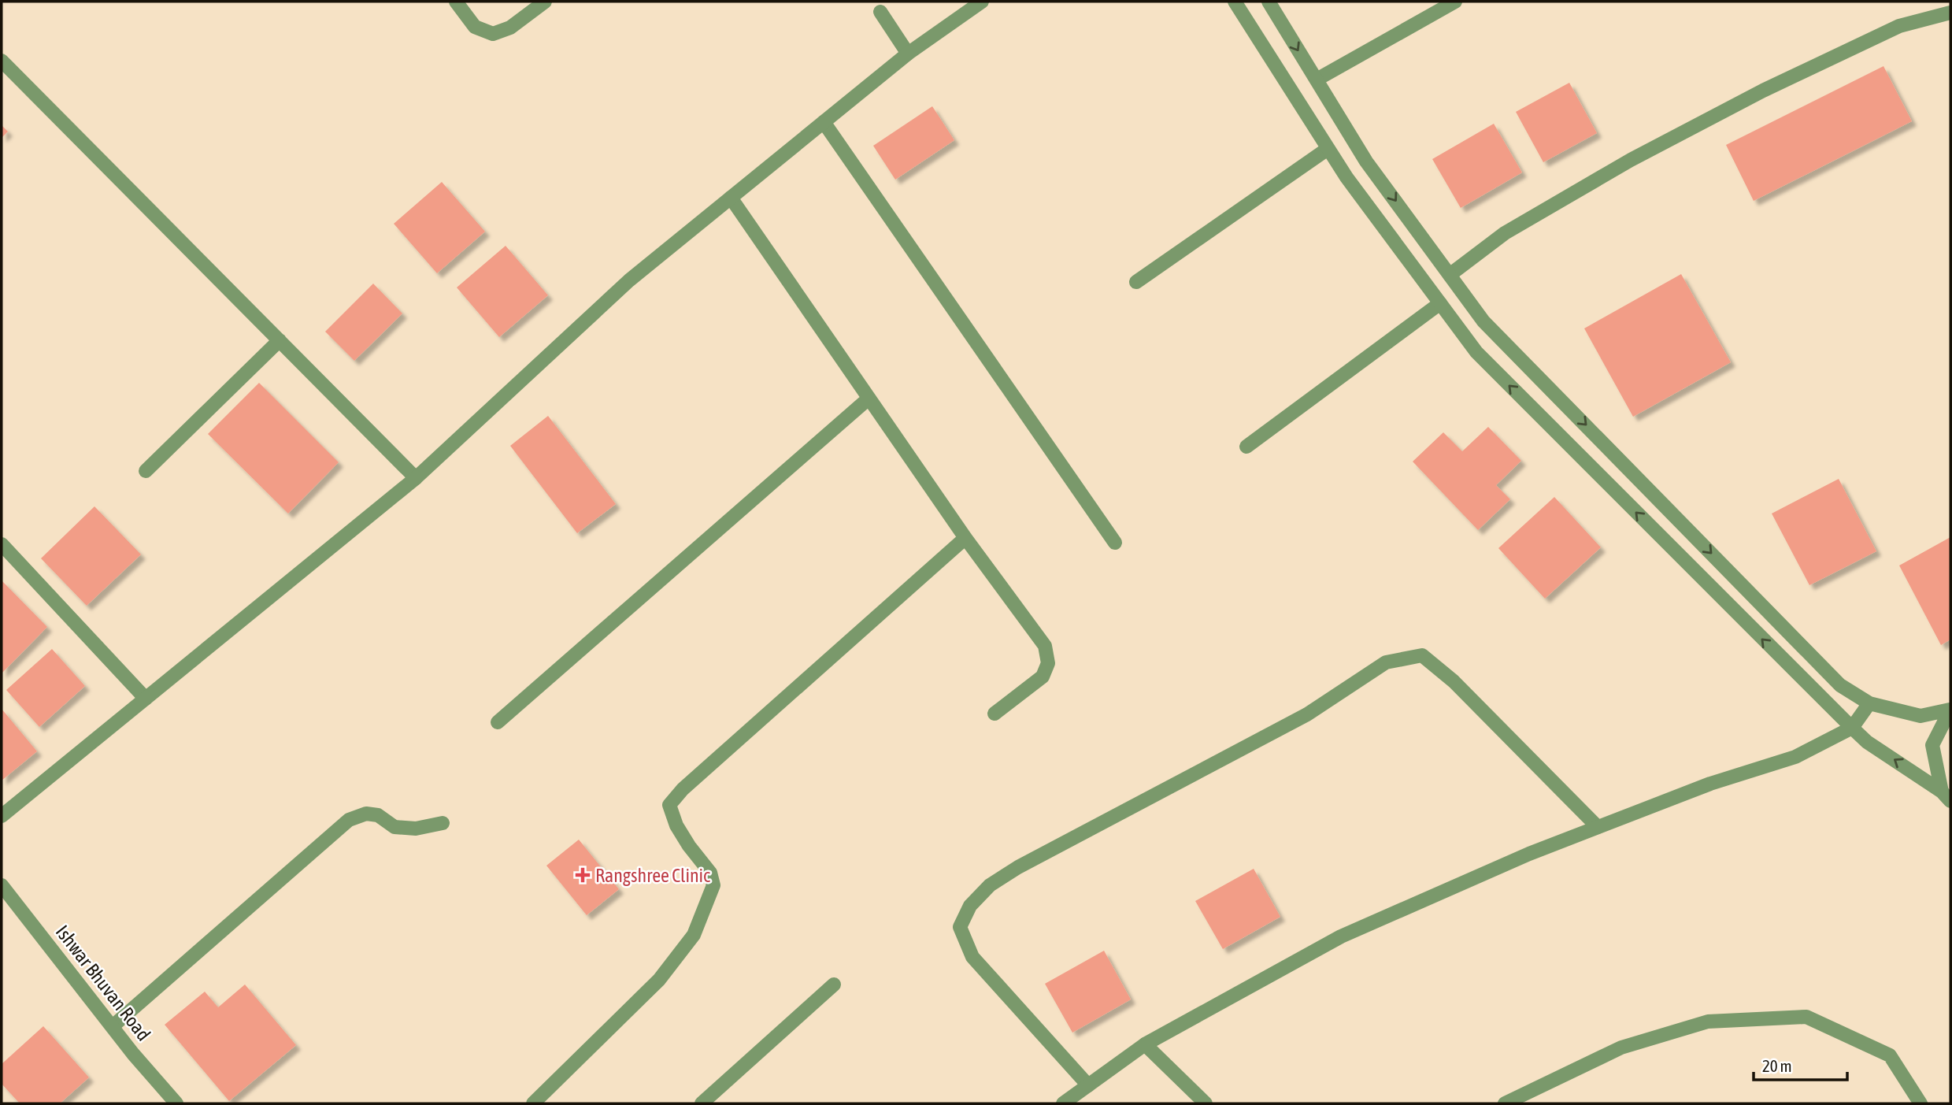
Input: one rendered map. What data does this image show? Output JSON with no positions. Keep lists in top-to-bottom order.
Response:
{
  "streets": {
    "street": ["Ishwar Bhuvan Road"]
  },
  "places": {
    "health": ["Rangshree Clinic"]
  },
  "scale_bar": "20 m"
}
